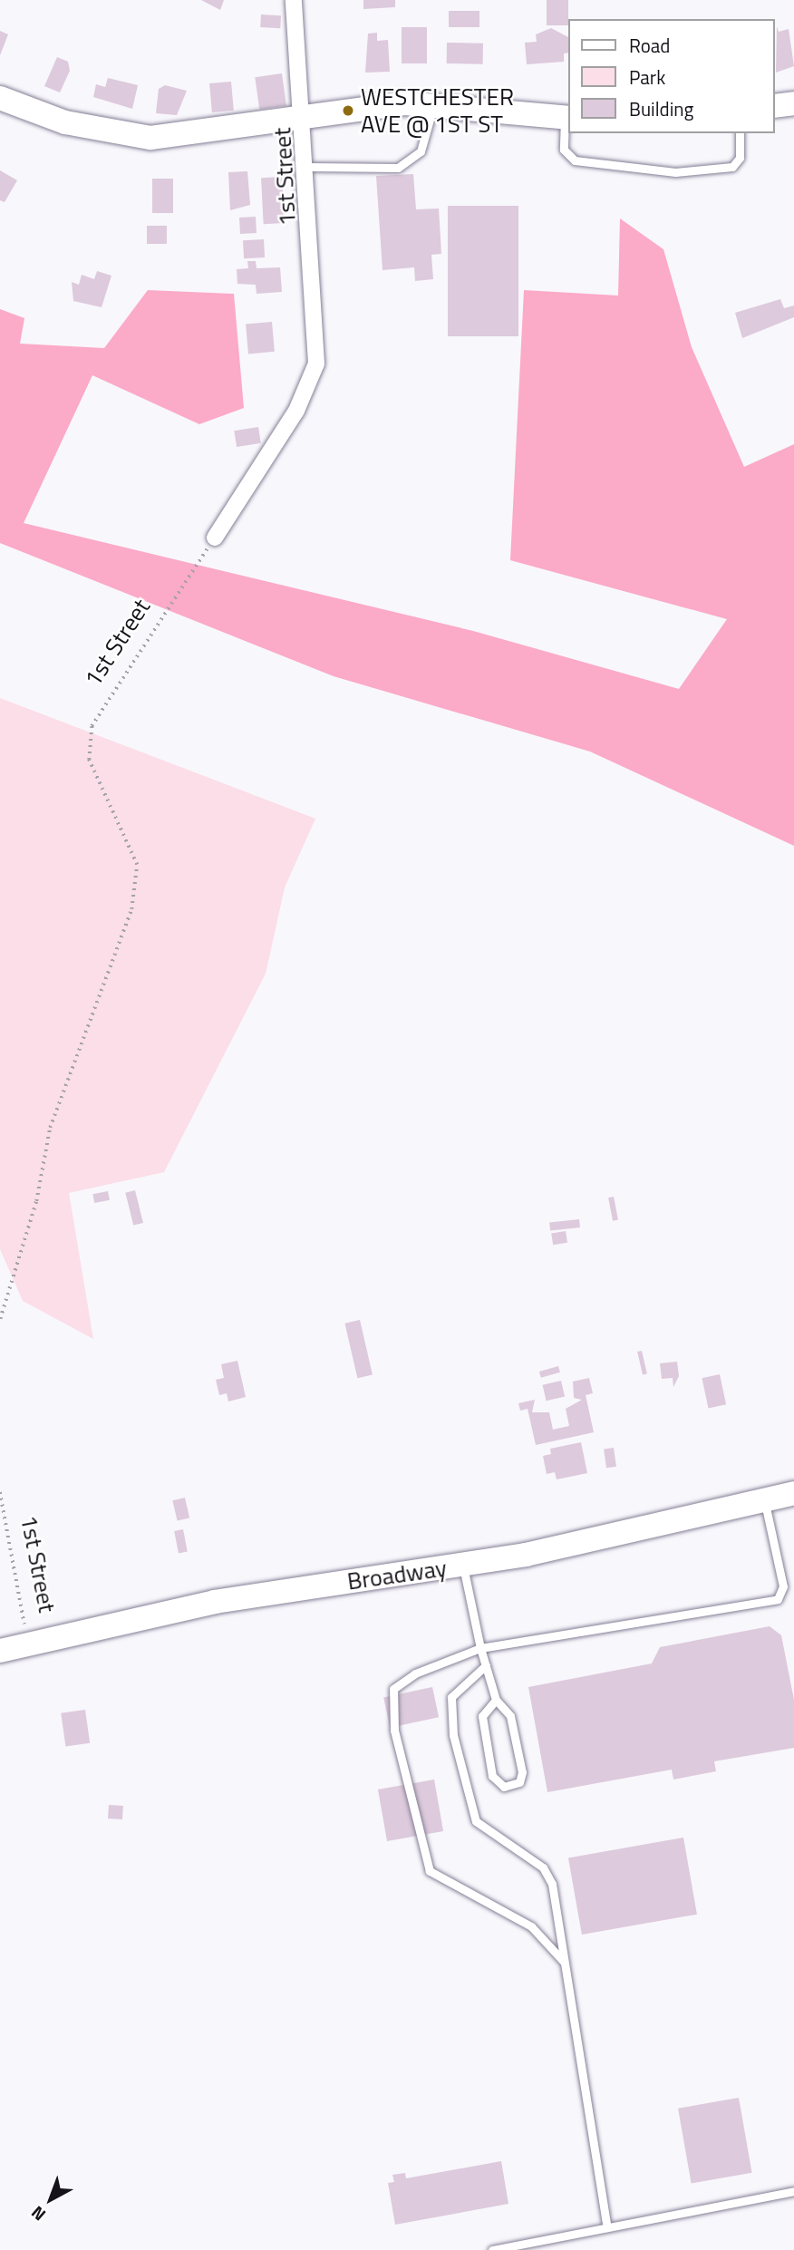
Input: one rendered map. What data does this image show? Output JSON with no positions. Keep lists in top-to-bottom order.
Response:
{
  "streets": {
    "street": ["1st Street", "Broadway"]
  },
  "crossings": [
    ["1st Street", "Broadway"]
  ],
  "places": ["WESTCHESTER AVE @ 1ST ST"],
  "legend": ["Road", "Park", "Building"],
  "north": "bottom left"
}
